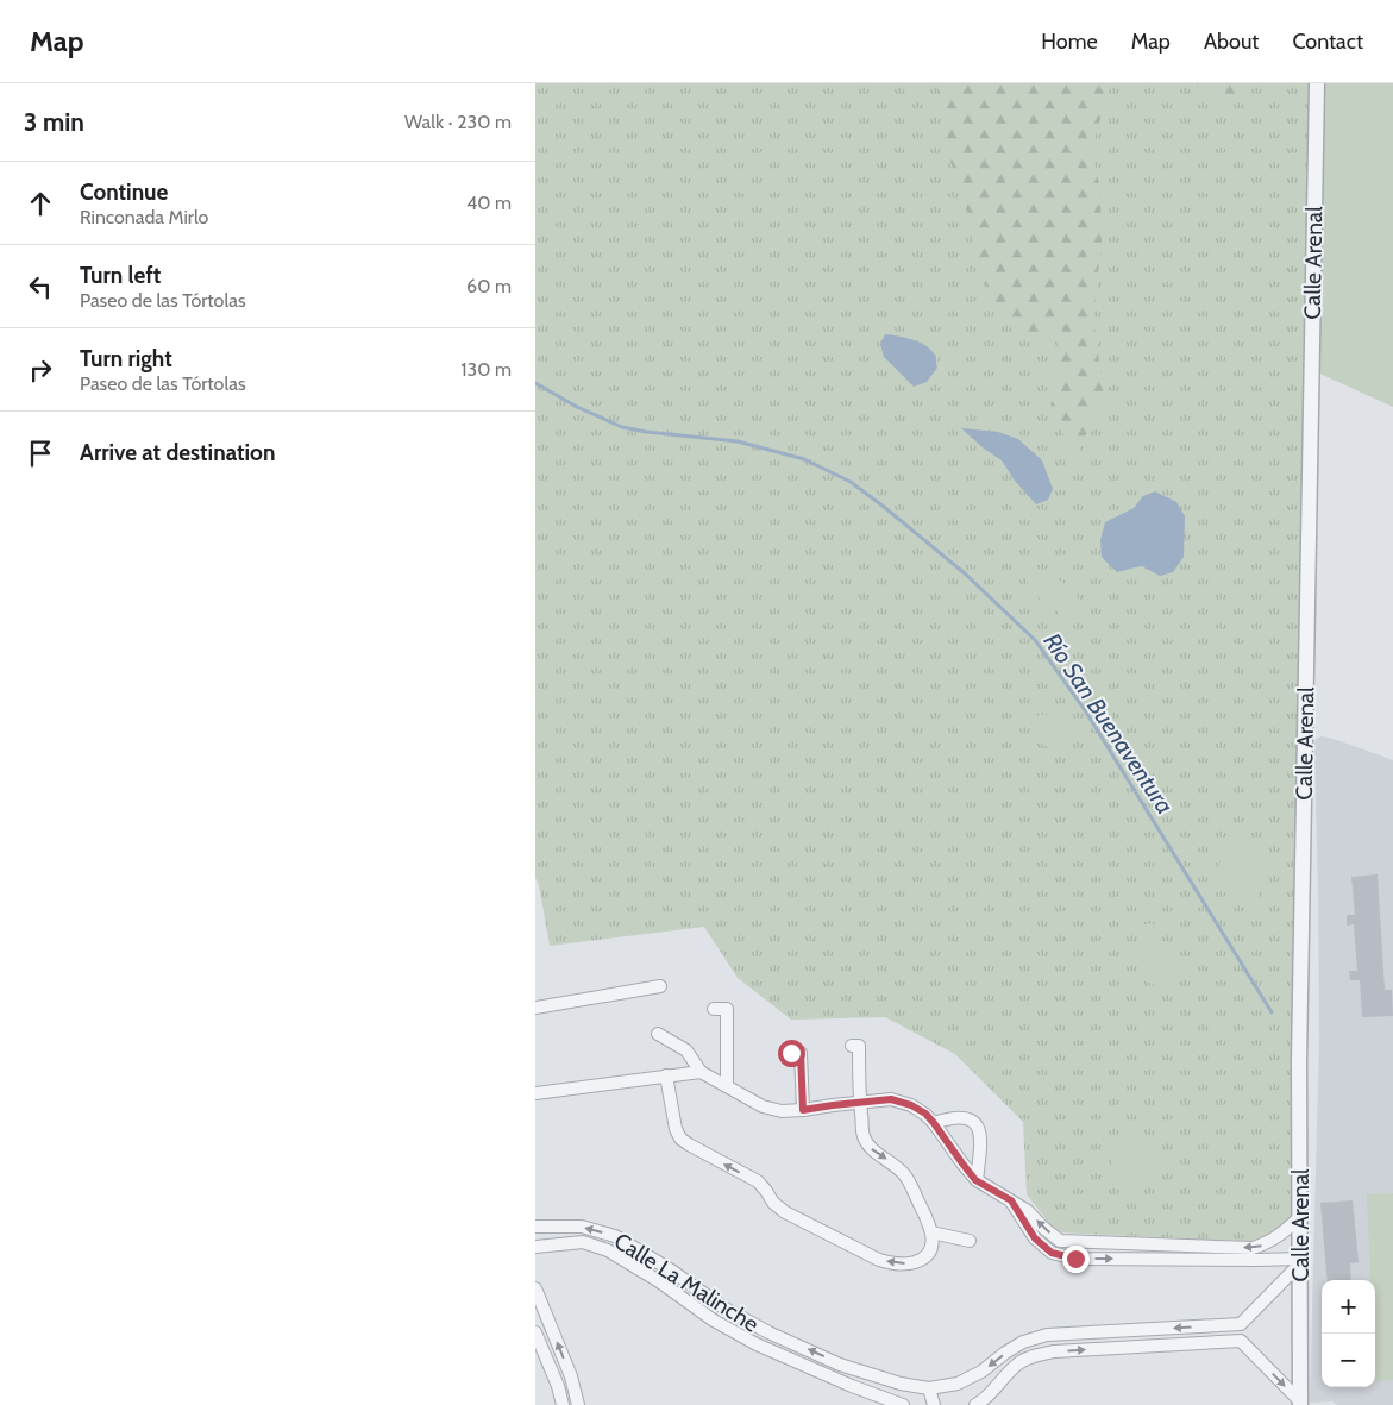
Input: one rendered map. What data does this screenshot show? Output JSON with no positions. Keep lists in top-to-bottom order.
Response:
{
  "streets": {
    "street": ["Calle Arenal", "Calle La Malinche"]
  },
  "water": ["Río San Buenaventura"],
  "page": {
    "header": "Map",
    "nav": [
      "Home",
      "Map",
      "About",
      "Contact"
    ],
    "heading": ["3 min", "Walk · 230 m"],
    "list": [
      ["Continue", "Rinconada Mirlo", "40 m"],
      ["Turn left", "Paseo de las Tórtolas", "60 m"],
      ["Turn right", "Paseo de las Tórtolas", "130 m"],
      "Arrive at destination"
    ],
    "map_buttons": ["+", "−"]
  }
}
